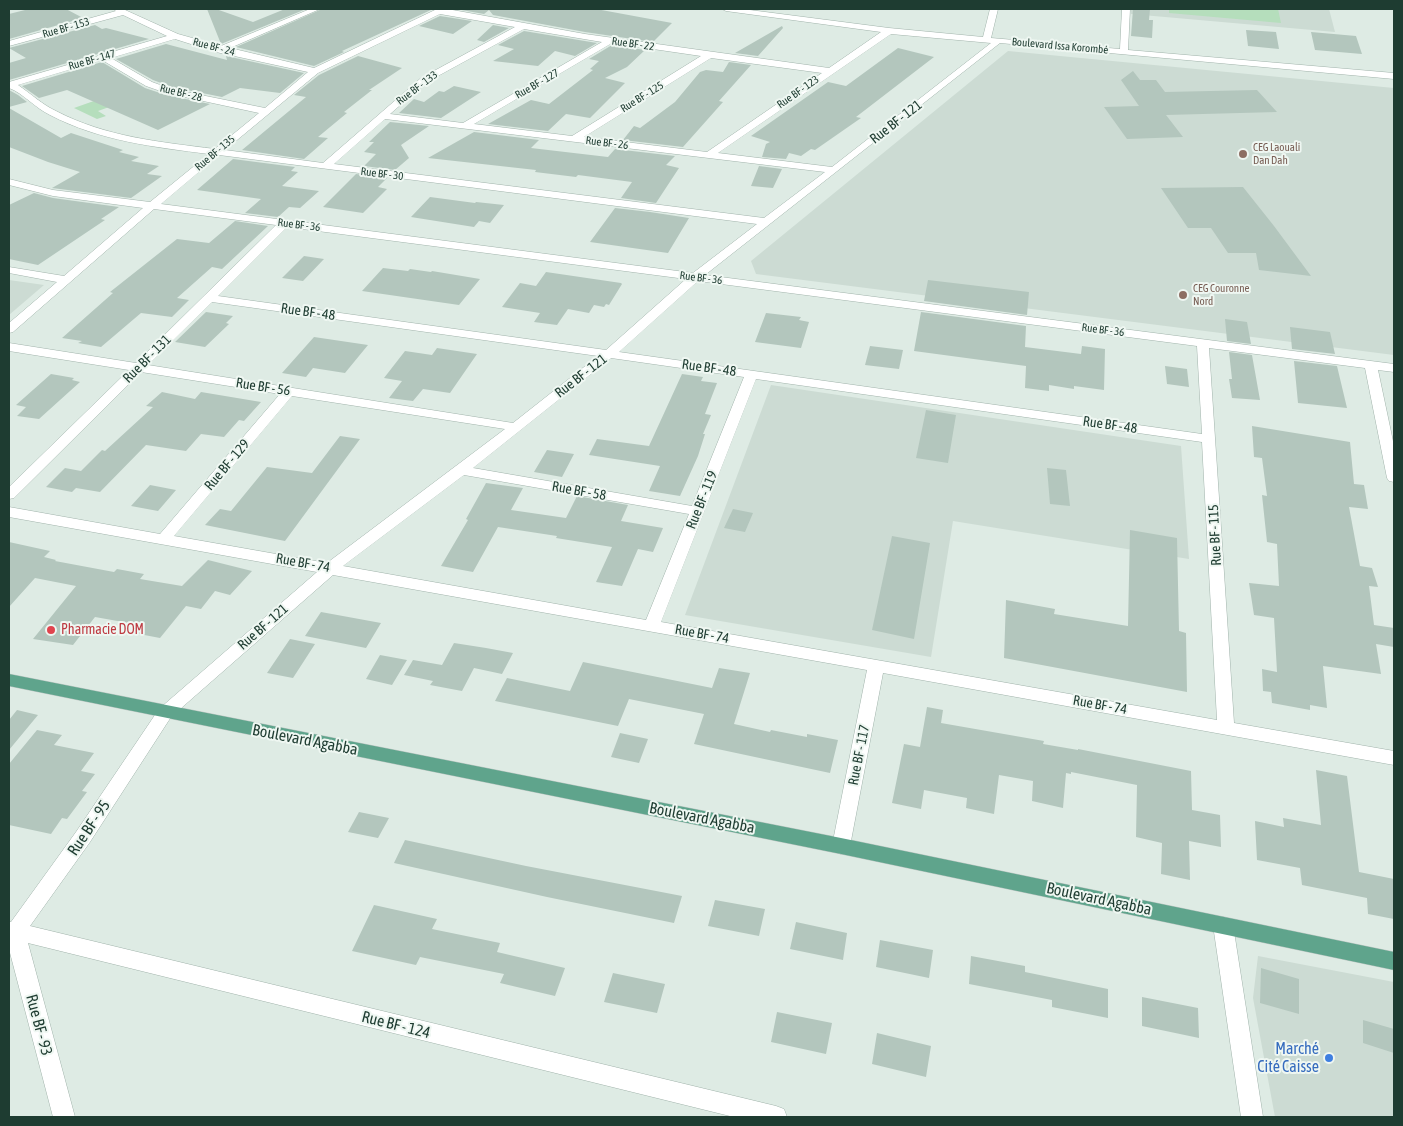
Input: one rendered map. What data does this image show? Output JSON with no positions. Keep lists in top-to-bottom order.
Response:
{
  "streets": {
    "main road": ["Boulevard Agabba"],
    "street": [
      "Rue BF - 153",
      "Rue BF - 22",
      "Boulevard Issa Korombé",
      "Rue BF - 24",
      "Rue BF - 147",
      "Rue BF - 127",
      "Rue BF - 133",
      "Rue BF - 123",
      "Rue BF - 28",
      "Rue BF - 125",
      "Rue BF - 121",
      "Rue BF - 26",
      "Rue BF - 135",
      "Rue BF - 30",
      "Rue BF - 36",
      "Rue BF - 48",
      "Rue BF - 131",
      "Rue BF - 56",
      "Rue BF - 129",
      "Rue BF - 58",
      "Rue BF - 119",
      "Rue BF - 115",
      "Rue BF - 74",
      "Rue BF - 117",
      "Rue BF - 95",
      "Rue BF - 93",
      "Rue BF - 124"
    ]
  },
  "crossings": [
    ["Rue BF - 153", "Rue BF - 24"],
    ["Rue BF - 22", "Rue BF - 127"],
    ["Rue BF - 22", "Rue BF - 133"],
    ["Rue BF - 22", "Rue BF - 123"],
    ["Rue BF - 22", "Rue BF - 125"],
    ["Rue BF - 22", "Rue BF - 135"],
    ["Boulevard Issa Korombé", "Rue BF - 123"],
    ["Boulevard Issa Korombé", "Rue BF - 121"],
    ["Rue BF - 24", "Rue BF - 147"],
    ["Rue BF - 24", "Rue BF - 135"],
    ["Rue BF - 147", "Rue BF - 28"],
    ["Rue BF - 147", "Rue BF - 30"],
    ["Rue BF - 127", "Rue BF - 26"],
    ["Rue BF - 133", "Rue BF - 26"],
    ["Rue BF - 133", "Rue BF - 30"],
    ["Rue BF - 123", "Rue BF - 26"],
    ["Rue BF - 28", "Rue BF - 135"],
    ["Rue BF - 125", "Rue BF - 26"],
    ["Rue BF - 121", "Rue BF - 26"],
    ["Rue BF - 121", "Rue BF - 30"],
    ["Rue BF - 121", "Rue BF - 36"],
    ["Rue BF - 121", "Rue BF - 48"],
    ["Rue BF - 121", "Rue BF - 56"],
    ["Rue BF - 121", "Rue BF - 58"],
    ["Rue BF - 121", "Rue BF - 74"],
    ["Rue BF - 121", "Boulevard Agabba"],
    ["Rue BF - 121", "Rue BF - 95"],
    ["Rue BF - 135", "Rue BF - 30"],
    ["Rue BF - 135", "Rue BF - 36"],
    ["Rue BF - 36", "Rue BF - 131"],
    ["Rue BF - 36", "Rue BF - 115"],
    ["Rue BF - 48", "Rue BF - 131"],
    ["Rue BF - 48", "Rue BF - 119"],
    ["Rue BF - 48", "Rue BF - 115"],
    ["Rue BF - 131", "Rue BF - 56"],
    ["Rue BF - 56", "Rue BF - 129"],
    ["Rue BF - 129", "Rue BF - 74"],
    ["Rue BF - 58", "Rue BF - 119"],
    ["Rue BF - 119", "Rue BF - 74"],
    ["Rue BF - 115", "Rue BF - 74"],
    ["Rue BF - 74", "Rue BF - 117"],
    ["Boulevard Agabba", "Rue BF - 117"],
    ["Boulevard Agabba", "Rue BF - 95"],
    ["Rue BF - 95", "Rue BF - 93"],
    ["Rue BF - 95", "Rue BF - 124"],
    ["Rue BF - 93", "Rue BF - 124"]
  ],
  "places": [
    "CEG Laouali Dan Dah",
    "CEG Couronne Nord",
    "Pharmacie DOM",
    "Marché Cité Caisse"
  ]
}
